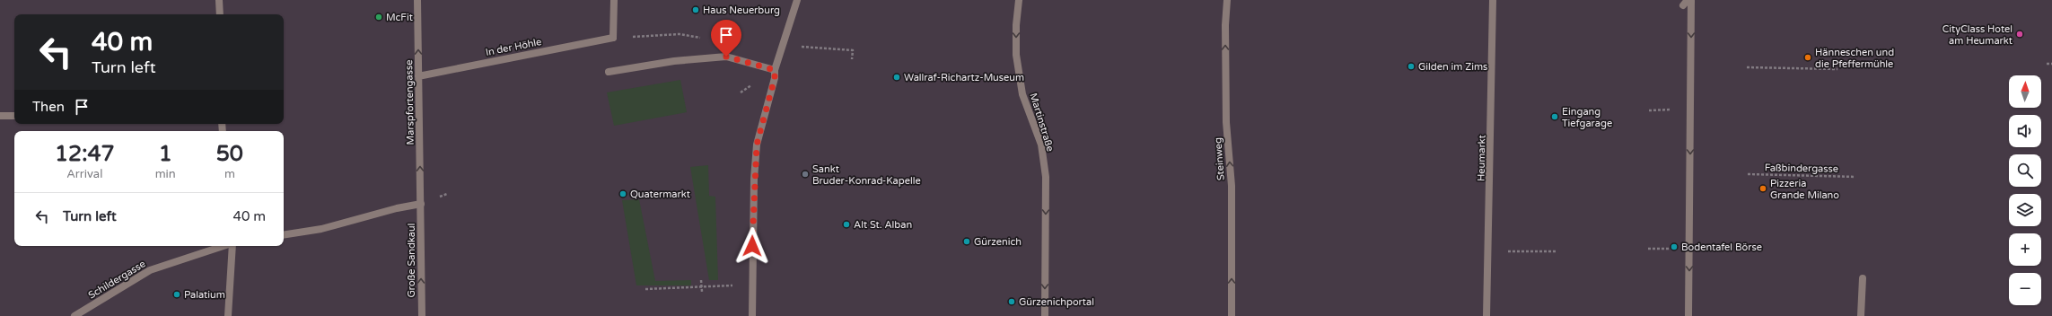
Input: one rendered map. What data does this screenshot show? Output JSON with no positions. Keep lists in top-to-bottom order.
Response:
{
  "streets": {
    "street": [
      "In der Höhle",
      "Marspfortengasse",
      "Martinstraße",
      "Heumarkt",
      "Steinweg",
      "Große Sandkaul",
      "Schildergasse"
    ],
    "path": ["Faßbindergasse"]
  },
  "crossings": [
    ["In der Höhle", "Marspfortengasse"],
    ["Marspfortengasse", "Große Sandkaul"]
  ],
  "one_way": [
    "Marspfortengasse",
    "Martinstraße",
    "Steinweg",
    "Große Sandkaul"
  ],
  "places": [
    "Haus Neuerburg",
    "McFit",
    "CityClass Hotel am Heumarkt",
    "Hänneschen und die Pfeffermühle",
    "Gilden im Zims",
    "Wallraf-Richartz-Museum",
    "Eingang Tiefgarage",
    "Sankt Bruder-Konrad-Kapelle",
    "Pizzeria Grande Milano",
    "Quatermarkt",
    "Alt St. Alban",
    "Gürzenich",
    "Bodentafel Börse",
    "Palatium",
    "Gürzenichportal"
  ],
  "north": "top",
  "page": {
    "turn": ["40 m", "Turn left"],
    "map_buttons": ["+", "−"],
    "then": "Then",
    "eta": [
      "12:47",
      "Arrival",
      "1",
      "min",
      "50",
      "m"
    ],
    "list": [
      {
        "name": "Turn left",
        "value": "40 m"
      }
    ]
  }
}
